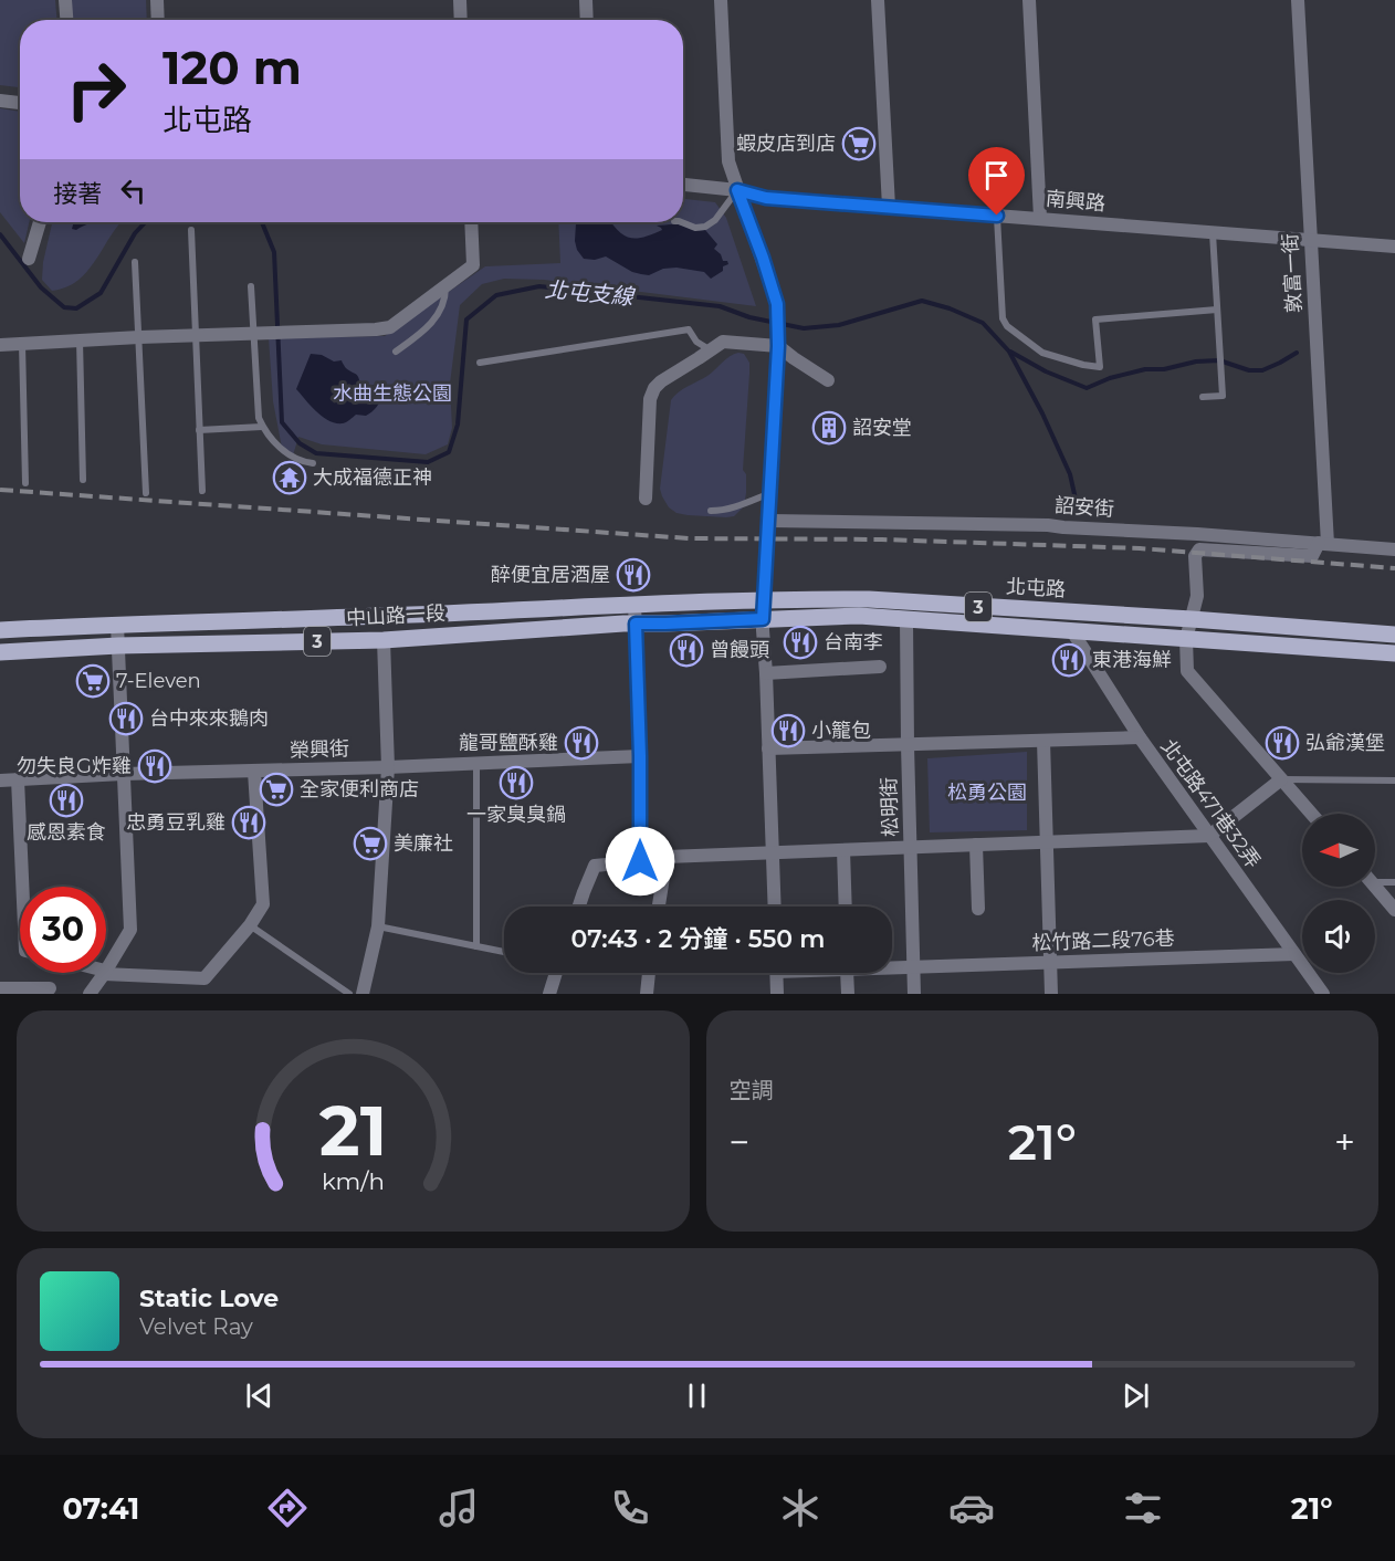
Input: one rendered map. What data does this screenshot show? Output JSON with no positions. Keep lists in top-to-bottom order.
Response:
{
  "streets": {
    "main road": ["北屯路", "3", "中山路一段"],
    "street": [
      "南興路",
      "敦富一街",
      "詔安街",
      "榮興街",
      "北屯路471巷32弄",
      "松明街",
      "松竹路二段76巷"
    ]
  },
  "crossings": [
    ["南興路", "敦富一街"],
    ["敦富一街", "詔安街"],
    ["北屯路", "中山路一段"],
    ["北屯路", "北屯路471巷32弄"],
    ["北屯路", "松明街"],
    ["北屯路471巷32弄", "松竹路二段76巷"],
    ["松明街", "松竹路二段76巷"]
  ],
  "water": ["北屯支線"],
  "parks": ["水曲生態公園", "松勇公園"],
  "places": {
    "supermarket": [
      "蝦皮店到店",
      "7-Eleven",
      "全家便利商店",
      "美廉社"
    ],
    "building": ["詔安堂"],
    "temple": ["大成福德正神"],
    "restaurant": [
      "醉便宜居酒屋",
      "台南李",
      "曾饅頭",
      "東港海鮮",
      "台中來來鵝肉",
      "小籠包",
      "龍哥鹽酥雞",
      "弘爺漢堡",
      "勿失良G炸雞",
      "一家臭臭鍋",
      "感恩素食",
      "忠勇豆乳雞"
    ]
  },
  "north": "left",
  "page": {
    "turn": ["120 m", "北屯路"],
    "then": "接著",
    "limit": "30",
    "trip": "07:43 · 2 分鐘 · 550 m",
    "tile": "空調",
    "heat": ["−", "21°", "+"],
    "song": ["Static Love", "Velvet Ray"],
    "tabs": ["07:41", "21°"],
    "gauge": ["21", "km/h"]
  }
}
